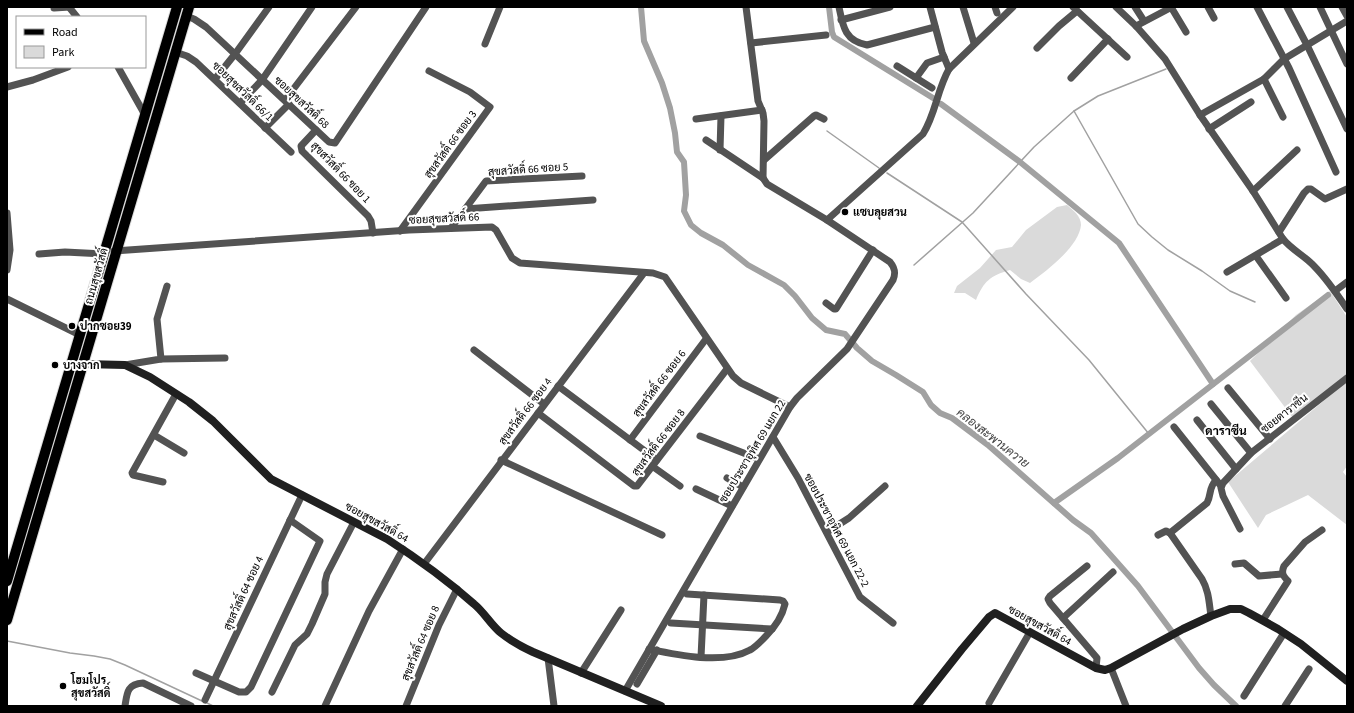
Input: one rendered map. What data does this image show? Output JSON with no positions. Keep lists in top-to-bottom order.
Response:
{
  "streets": {
    "main road": ["ถนนสุขสวัสดิ์"],
    "street": [
      "ซอยสุขสวัสดิ์ 66/1",
      "ซอยสุขสวัสดิ์ 68",
      "สุขสวัสดิ์ 66 ซอย 3",
      "สุขสวัสดิ์ 66 ซอย 5",
      "สุขสวัสดิ์ 66 ซอย 1",
      "ซอยสุขสวัสดิ์ 66",
      "สุขสวัสดิ์ 66 ซอย 6",
      "สุขสวัสดิ์ 66 ซอย 4",
      "ซอยดาราซีน",
      "สุขสวัสดิ์ 66 ซอย 8",
      "ซอยประชาอุทิศ 69 แยก 22",
      "ซอยสุขสวัสดิ์ 64",
      "ซอยประชาอุทิศ 69 แยก 22-2",
      "สุขสวัสดิ์ 64 ซอย 4",
      "สุขสวัสดิ์ 64 ซอย 8"
    ]
  },
  "crossings": [
    ["ซอยสุขสวัสดิ์ 66/1", "ถนนสุขสวัสดิ์"],
    ["ซอยสุขสวัสดิ์ 68", "สุขสวัสดิ์ 66 ซอย 1"],
    ["ซอยสุขสวัสดิ์ 68", "ถนนสุขสวัสดิ์"],
    ["สุขสวัสดิ์ 66 ซอย 3", "ซอยสุขสวัสดิ์ 66"],
    ["สุขสวัสดิ์ 66 ซอย 5", "ซอยสุขสวัสดิ์ 66"],
    ["สุขสวัสดิ์ 66 ซอย 1", "ซอยสุขสวัสดิ์ 66"],
    ["ซอยสุขสวัสดิ์ 66", "ถนนสุขสวัสดิ์"],
    ["ซอยสุขสวัสดิ์ 66", "สุขสวัสดิ์ 66 ซอย 6"],
    ["ซอยสุขสวัสดิ์ 66", "สุขสวัสดิ์ 66 ซอย 4"],
    ["ซอยสุขสวัสดิ์ 66", "สุขสวัสดิ์ 66 ซอย 8"],
    ["ซอยสุขสวัสดิ์ 66", "ซอยประชาอุทิศ 69 แยก 22"],
    ["ถนนสุขสวัสดิ์", "ซอยสุขสวัสดิ์ 64"],
    ["สุขสวัสดิ์ 66 ซอย 4", "สุขสวัสดิ์ 66 ซอย 8"],
    ["สุขสวัสดิ์ 66 ซอย 4", "ซอยสุขสวัสดิ์ 64"],
    ["ซอยประชาอุทิศ 69 แยก 22", "ซอยสุขสวัสดิ์ 64"],
    ["ซอยประชาอุทิศ 69 แยก 22", "ซอยประชาอุทิศ 69 แยก 22-2"],
    ["ซอยสุขสวัสดิ์ 64", "สุขสวัสดิ์ 64 ซอย 4"],
    ["ซอยสุขสวัสดิ์ 64", "สุขสวัสดิ์ 64 ซอย 8"]
  ],
  "districts": ["ดาราซีน"],
  "water": ["คลองสะพานควาย"],
  "places": [
    "แซบลุยสวน",
    "ปากซอย39",
    "บางจาก",
    "โฮมโปร สุขสวัสดิ์"
  ],
  "legend": ["Road", "Park"]
}
